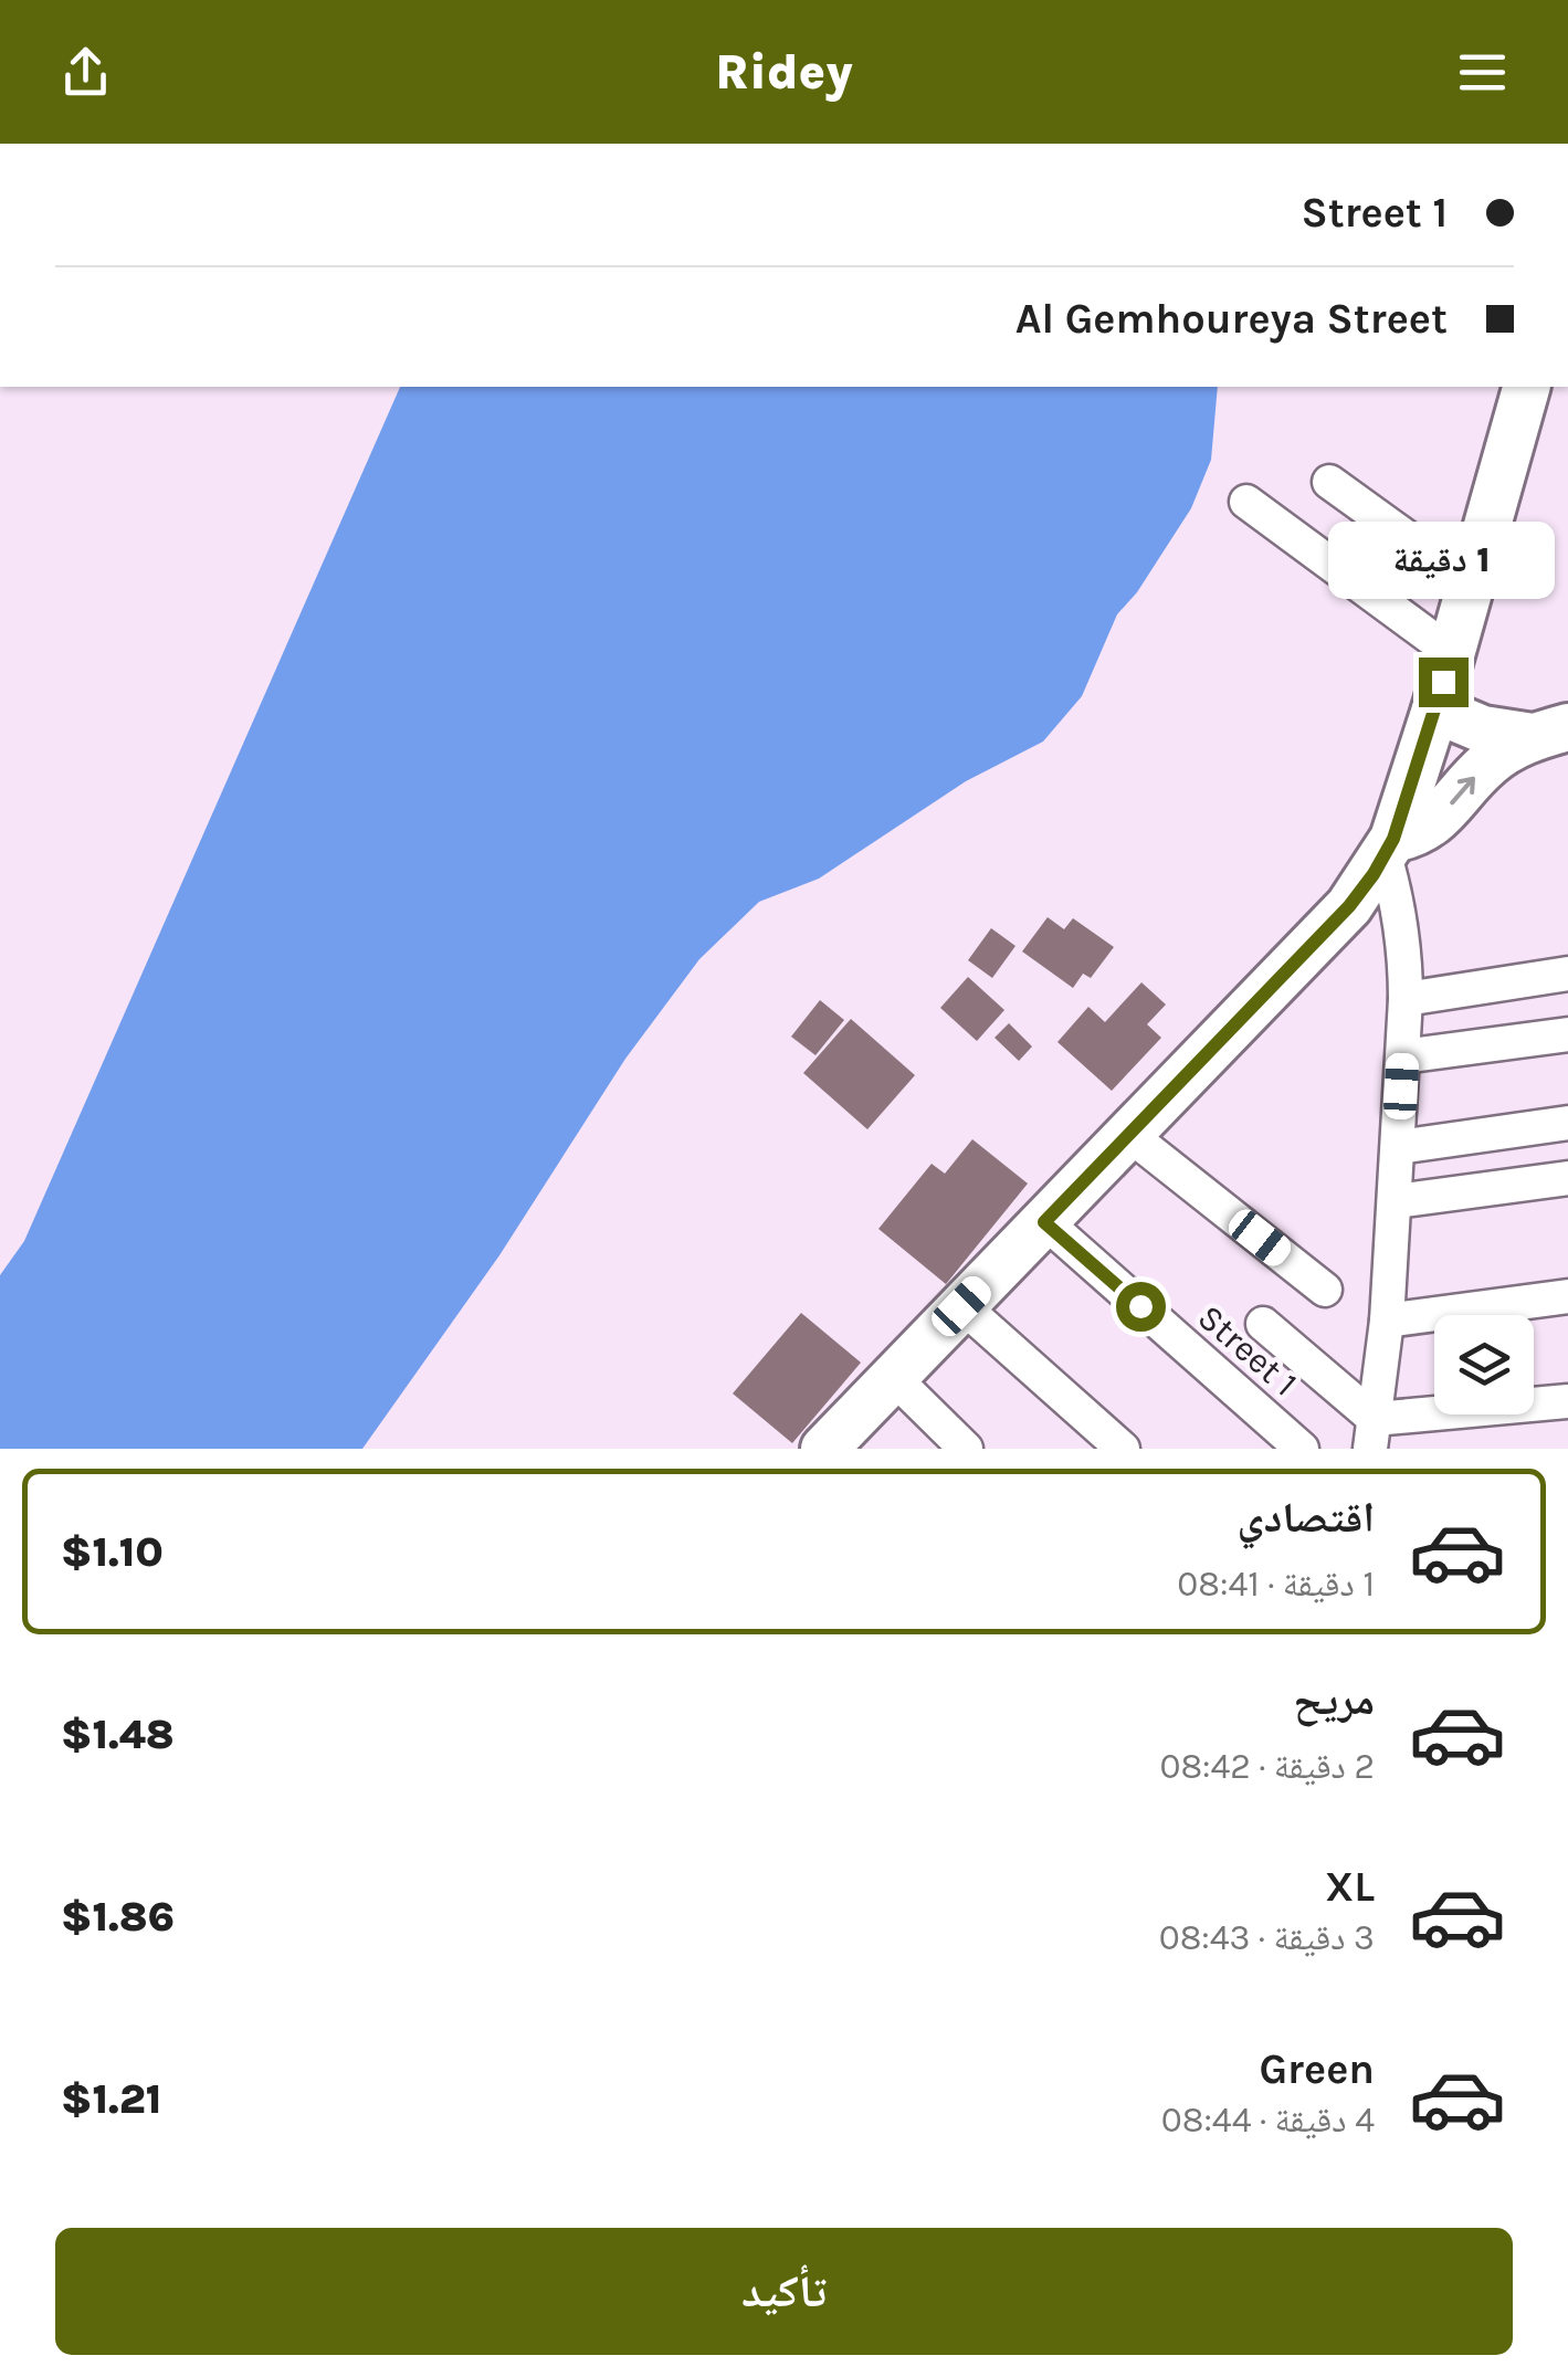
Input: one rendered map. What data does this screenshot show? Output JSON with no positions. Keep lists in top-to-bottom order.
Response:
{
  "streets": {
    "street": ["Street 1"]
  },
  "page": {
    "header": "Ridey",
    "banner": ["Street 1", "Al Gemhoureya Street"],
    "bubble": "1 دقيقة",
    "list": [
      {
        "name": "اقتصادي",
        "note": "1 دقيقة · 08:41",
        "value": "$1.10"
      },
      {
        "name": "مريح",
        "note": "2 دقيقة · 08:42",
        "value": "$1.48"
      },
      {
        "name": "XL",
        "note": "3 دقيقة · 08:43",
        "value": "$1.86"
      },
      {
        "name": "Green",
        "note": "4 دقيقة · 08:44",
        "value": "$1.21"
      }
    ],
    "buttons": "تأكيد"
  }
}
